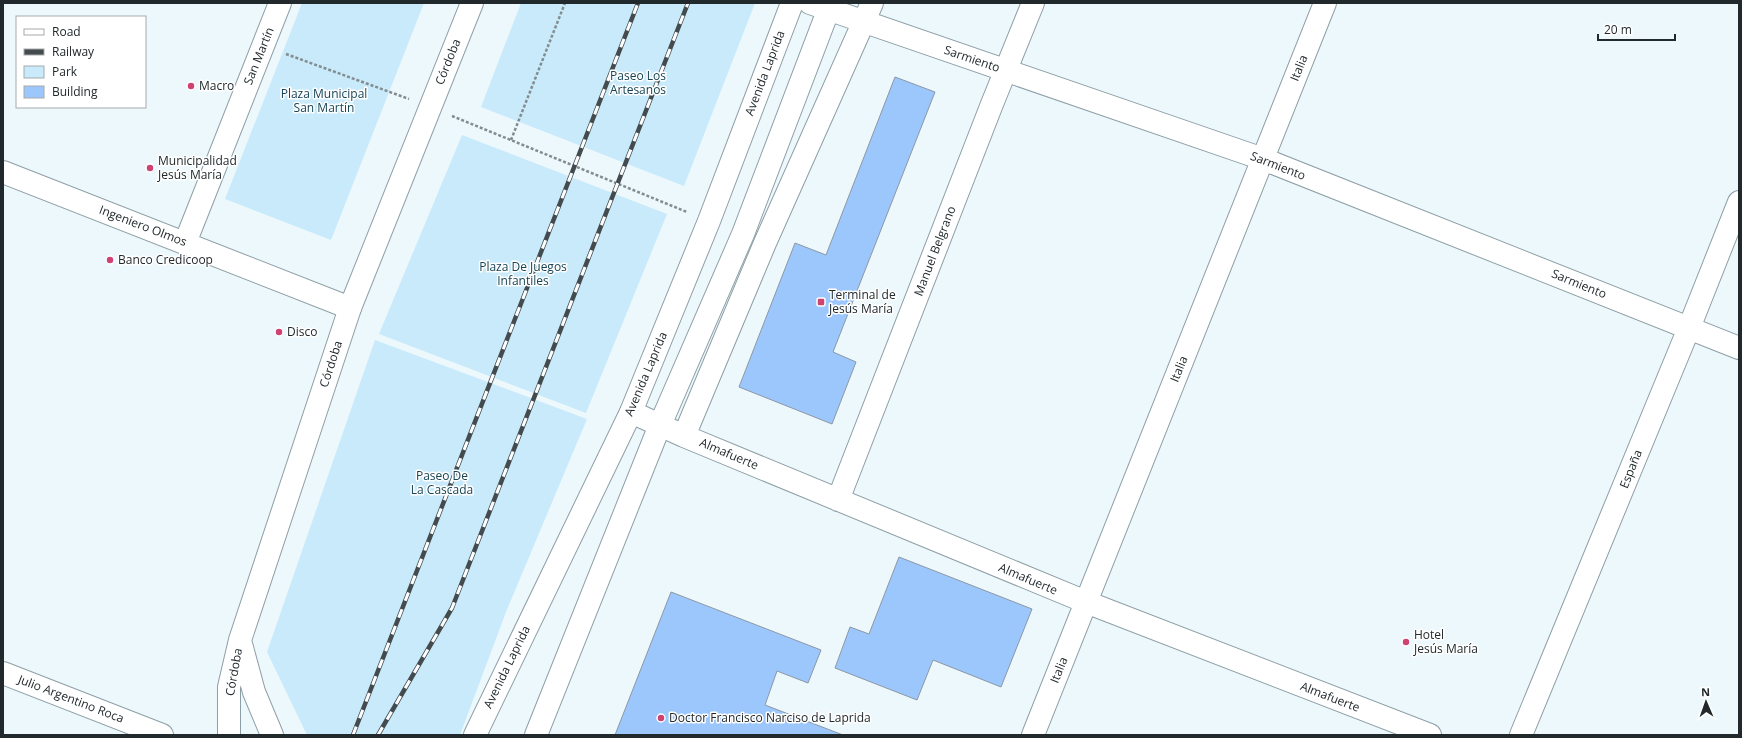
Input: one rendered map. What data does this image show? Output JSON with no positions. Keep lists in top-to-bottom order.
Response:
{
  "streets": {
    "street": [
      "San Martín",
      "Sarmiento",
      "Córdoba",
      "Italia",
      "Avenida Laprida",
      "Ingeniero Olmos",
      "Manuel Belgrano",
      "Almafuerte",
      "España",
      "Julio Argentino Roca"
    ]
  },
  "crossings": [
    ["San Martín", "Ingeniero Olmos"],
    ["Sarmiento", "Italia"],
    ["Sarmiento", "Manuel Belgrano"],
    ["Sarmiento", "España"],
    ["Córdoba", "Ingeniero Olmos"],
    ["Italia", "Almafuerte"],
    ["Avenida Laprida", "Almafuerte"],
    ["Manuel Belgrano", "Almafuerte"]
  ],
  "parks": [
    "Paseo Los Artesanos",
    "Plaza Municipal San Martín",
    "Plaza De Juegos Infantiles",
    "Paseo De La Cascada"
  ],
  "places": {
    "other": [
      "Macro",
      "Municipalidad Jesús María",
      "Banco Credicoop",
      "Disco",
      "Hotel Jesús María",
      "Doctor Francisco Narciso de Laprida"
    ],
    "transit": ["Terminal de Jesús María"]
  },
  "legend": [
    "Road",
    "Railway",
    "Park",
    "Building"
  ],
  "scale_bar": "20 m",
  "north": "top"
}
